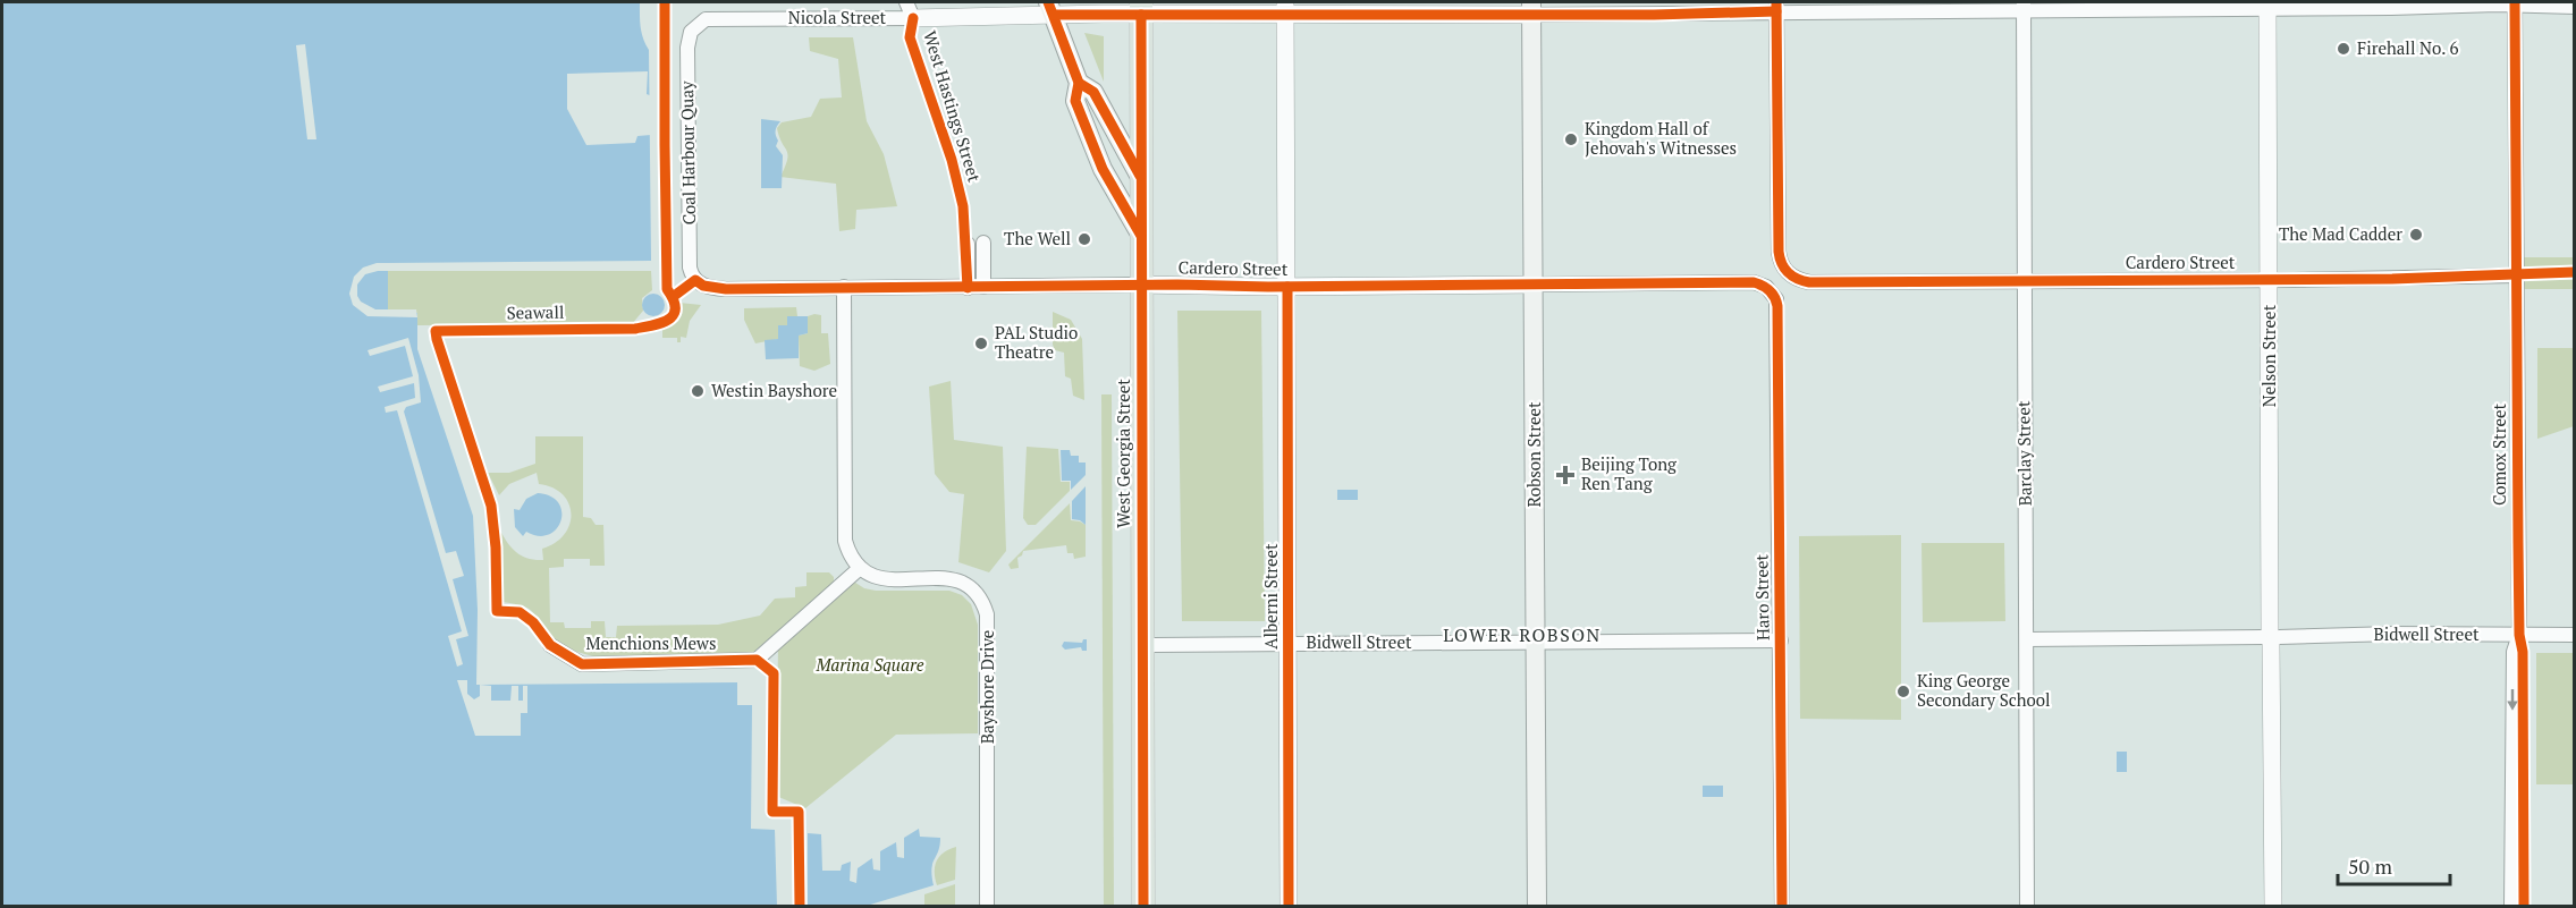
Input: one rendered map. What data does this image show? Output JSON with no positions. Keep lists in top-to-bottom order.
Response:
{
  "streets": {
    "highway": ["West Georgia Street"],
    "main road": ["Robson Street"],
    "street": [
      "Nicola Street",
      "Coal Harbour Quay",
      "Cardero Street",
      "Nelson Street",
      "Barclay Street",
      "Comox Street",
      "Alberni Street",
      "Haro Street",
      "Bidwell Street",
      "Menchions Mews",
      "Bayshore Drive"
    ],
    "cycle path": ["West Hastings Street", "Seawall"]
  },
  "crossings": [
    ["Nicola Street", "Coal Harbour Quay"],
    ["Nicola Street", "Cardero Street"],
    ["Nicola Street", "Nelson Street"],
    ["Nicola Street", "West Georgia Street"],
    ["Nicola Street", "Barclay Street"],
    ["Nicola Street", "Robson Street"],
    ["Nicola Street", "Comox Street"],
    ["Nicola Street", "Alberni Street"],
    ["Coal Harbour Quay", "Cardero Street"],
    ["Cardero Street", "Nelson Street"],
    ["Cardero Street", "West Georgia Street"],
    ["Cardero Street", "Barclay Street"],
    ["Cardero Street", "Robson Street"],
    ["Cardero Street", "Comox Street"],
    ["Cardero Street", "Alberni Street"],
    ["Cardero Street", "Haro Street"],
    ["Nelson Street", "Bidwell Street"],
    ["West Georgia Street", "Bidwell Street"],
    ["Barclay Street", "Bidwell Street"],
    ["Robson Street", "Bidwell Street"],
    ["Comox Street", "Bidwell Street"],
    ["Alberni Street", "Bidwell Street"],
    ["Haro Street", "Bidwell Street"],
    ["Menchions Mews", "Bayshore Drive"]
  ],
  "districts": ["LOWER ROBSON"],
  "parks": ["Marina Square"],
  "places": {
    "other": [
      "Firehall No. 6",
      "Kingdom Hall of Jehovah's Witnesses",
      "The Mad Cadder",
      "The Well",
      "PAL Studio Theatre",
      "Westin Bayshore",
      "King George Secondary School"
    ],
    "health": ["Beijing Tong Ren Tang"]
  },
  "scale_bar": "50 m"
}
